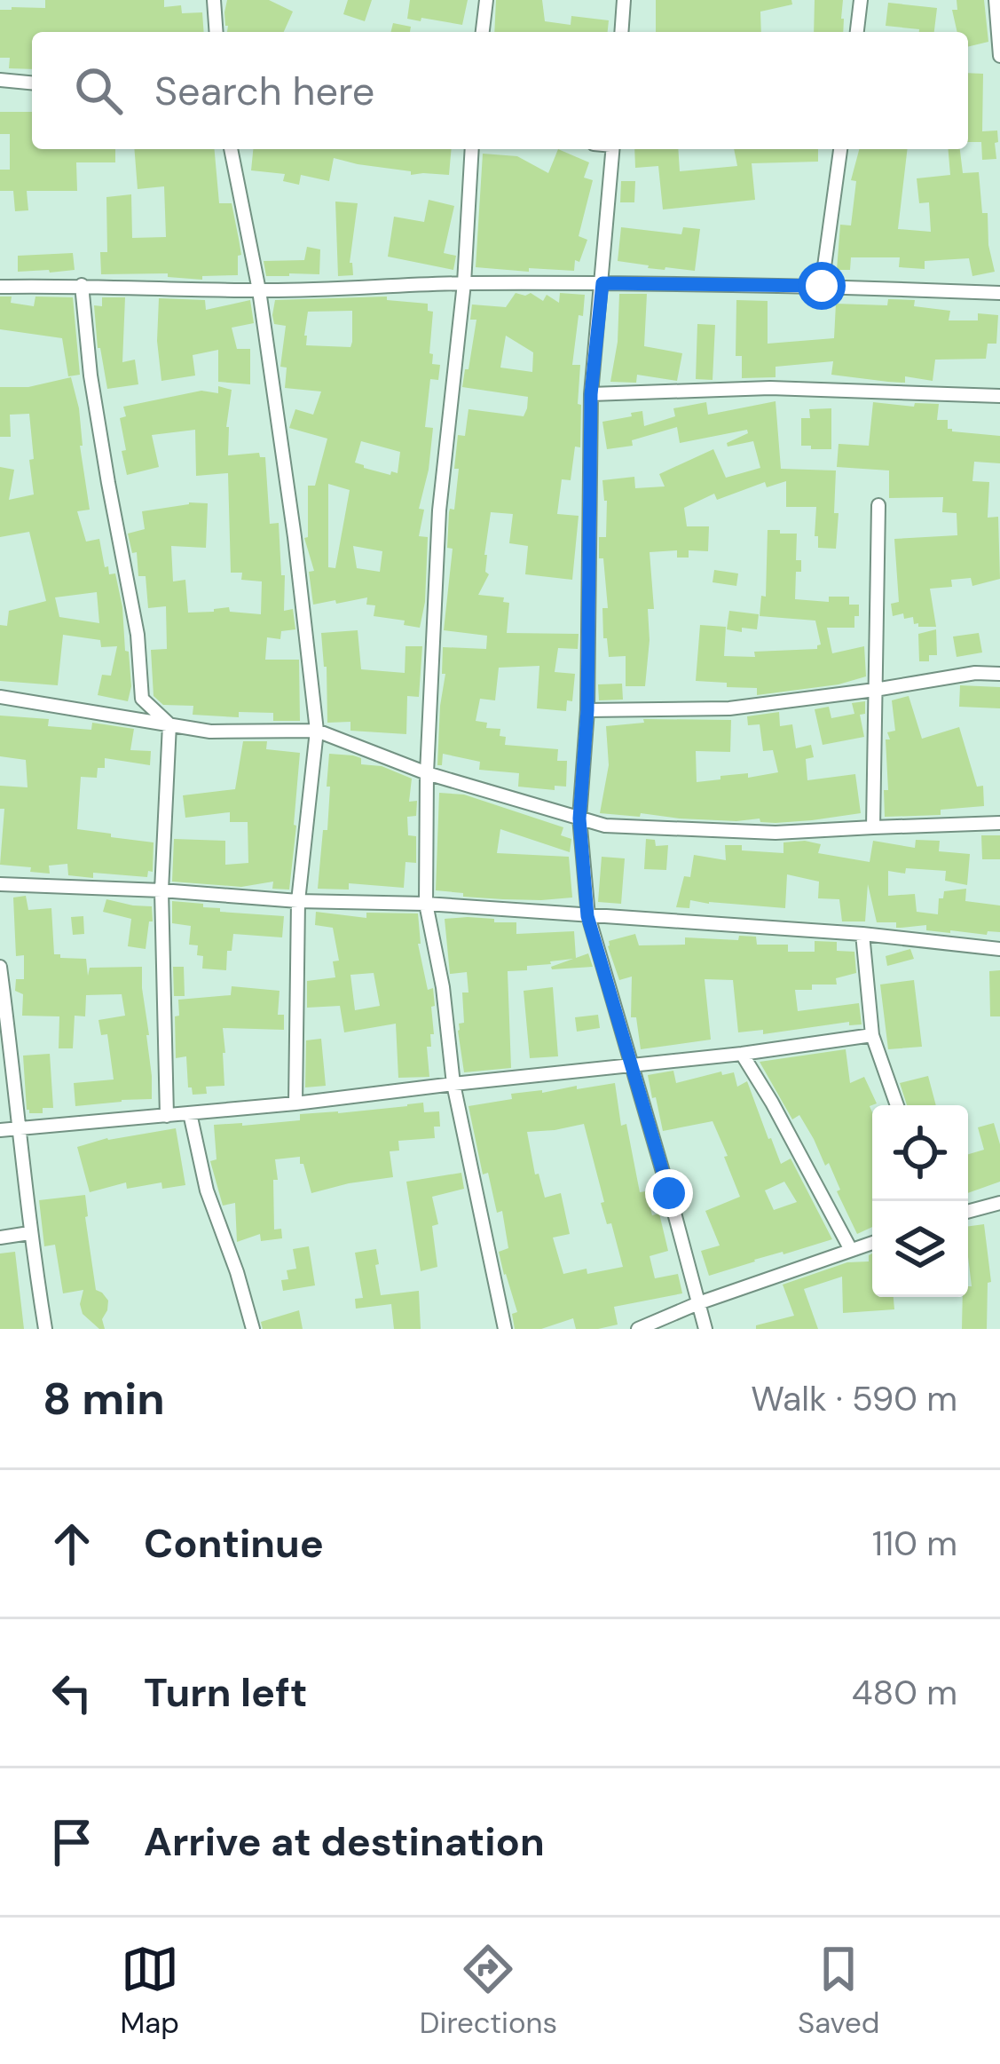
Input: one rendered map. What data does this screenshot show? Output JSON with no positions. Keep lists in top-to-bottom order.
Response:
{
  "page": {
    "search": "Search here",
    "heading": ["8 min", "Walk · 590 m"],
    "list": [
      ["Continue", "110 m"],
      ["Turn left", "480 m"],
      "Arrive at destination"
    ],
    "nav": ["Map", "Directions", "Saved"]
  }
}
